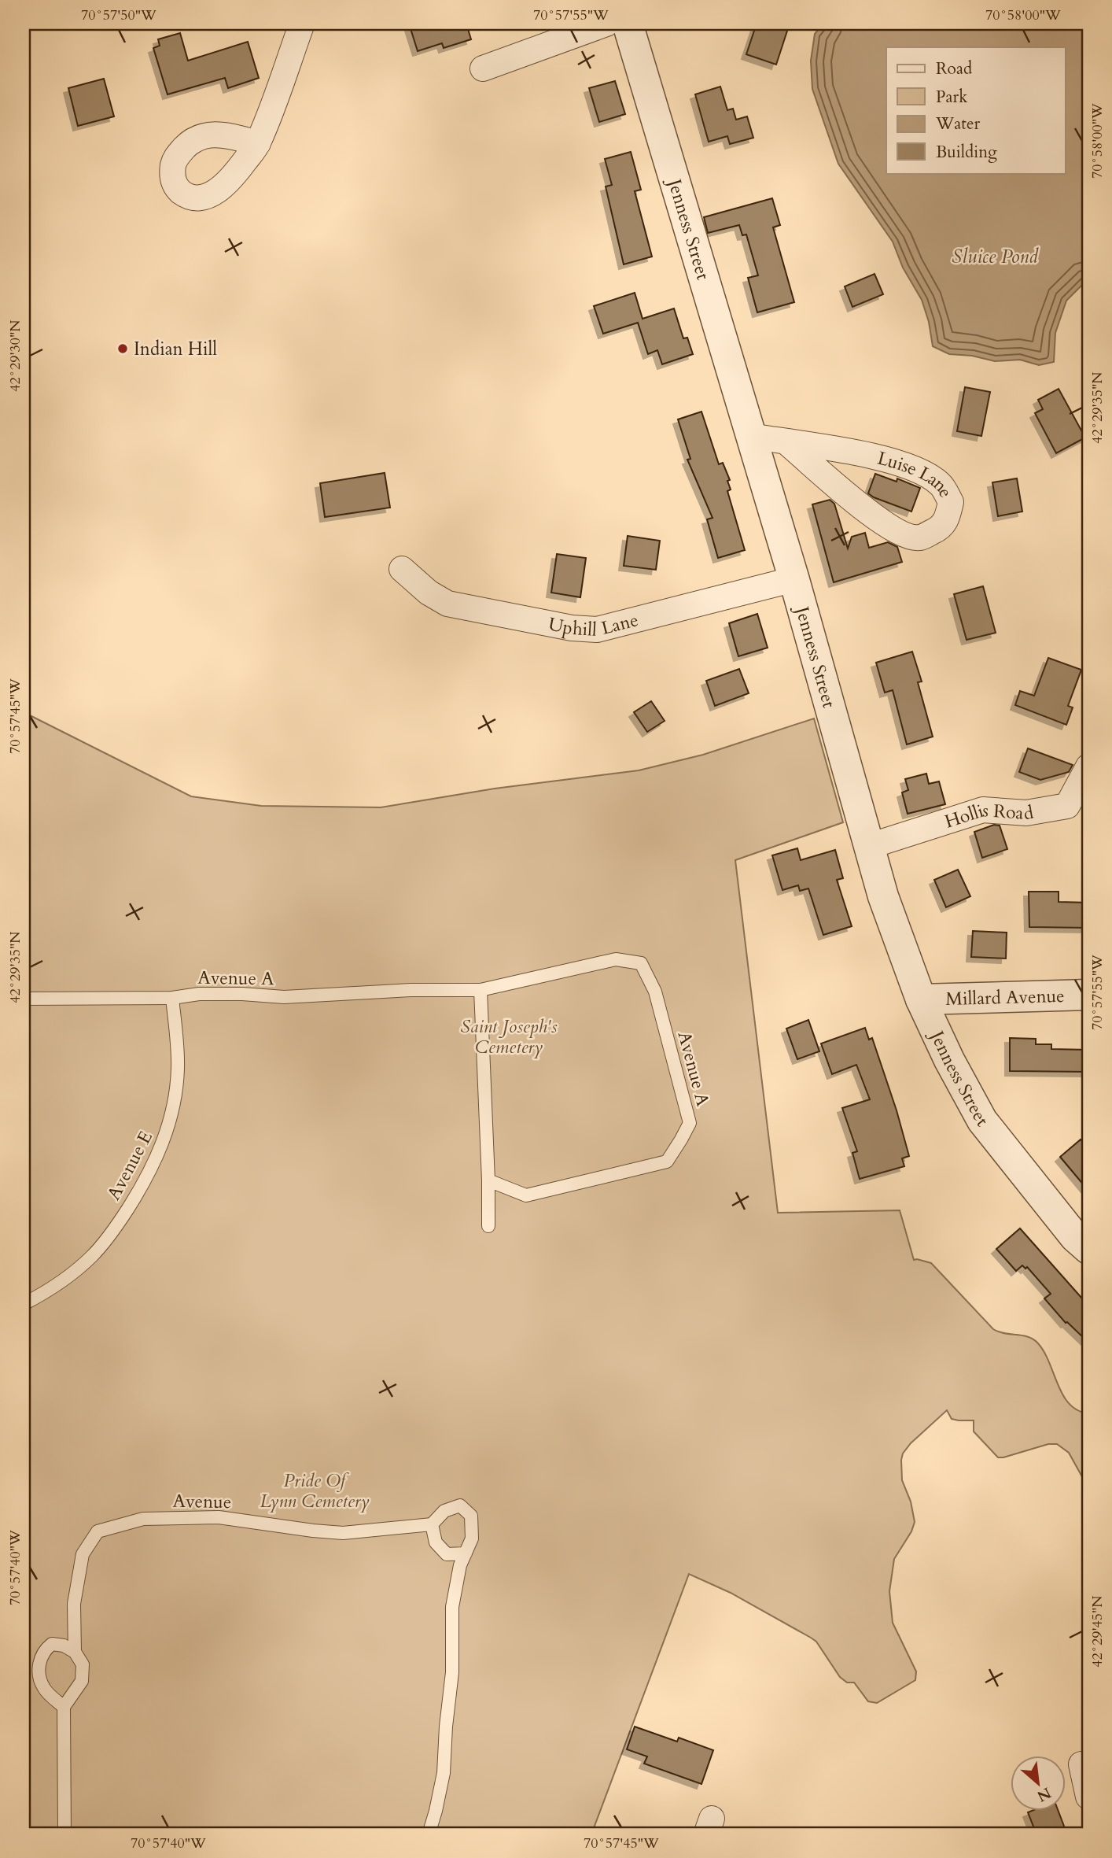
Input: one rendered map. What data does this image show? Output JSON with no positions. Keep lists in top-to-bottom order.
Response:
{
  "streets": {
    "street": [
      "Jenness Street",
      "Luise Lane",
      "Uphill Lane",
      "Hollis Road",
      "Millard Avenue"
    ],
    "lane": ["Avenue A", "Avenue E", "Avenue"]
  },
  "crossings": [
    ["Jenness Street", "Luise Lane"],
    ["Jenness Street", "Uphill Lane"],
    ["Jenness Street", "Hollis Road"],
    ["Jenness Street", "Millard Avenue"],
    ["Avenue A", "Avenue E"]
  ],
  "water": ["Sluice Pond"],
  "parks": ["Saint Joseph's Cemetery", "Pride Of Lynn Cemetery"],
  "places": ["Indian Hill"],
  "legend": [
    "Road",
    "Park",
    "Water",
    "Building"
  ],
  "north": "bottom right",
  "coordinates": [
    "70°57'50\"W",
    "70°57'55\"W",
    "70°58'00\"W",
    "42°29'30\"N",
    "42°29'35\"N",
    "70°57'45\"W",
    "70°57'40\"W",
    "42°29'45\"N"
  ]
}
